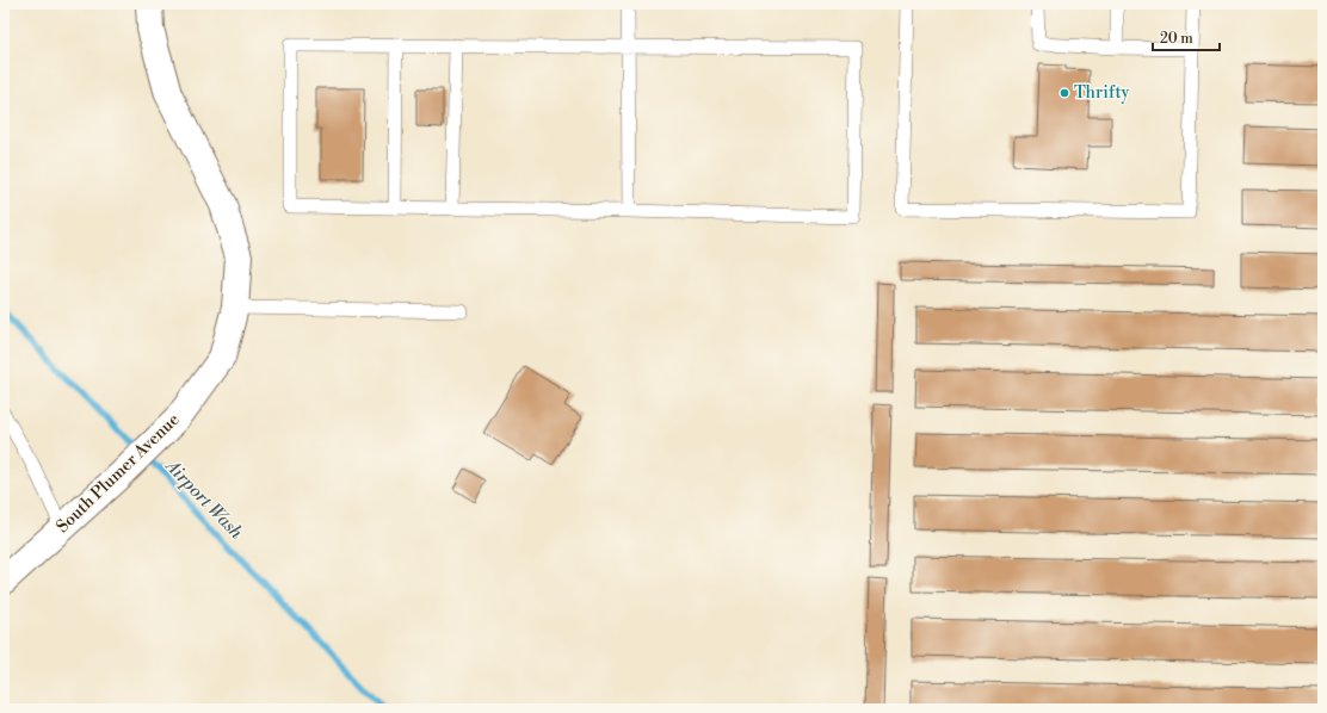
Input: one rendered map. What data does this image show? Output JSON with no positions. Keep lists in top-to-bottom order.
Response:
{
  "streets": {
    "street": ["South Plumer Avenue"]
  },
  "water": ["Airport Wash"],
  "places": ["Thrifty"],
  "scale_bar": "20 m"
}
